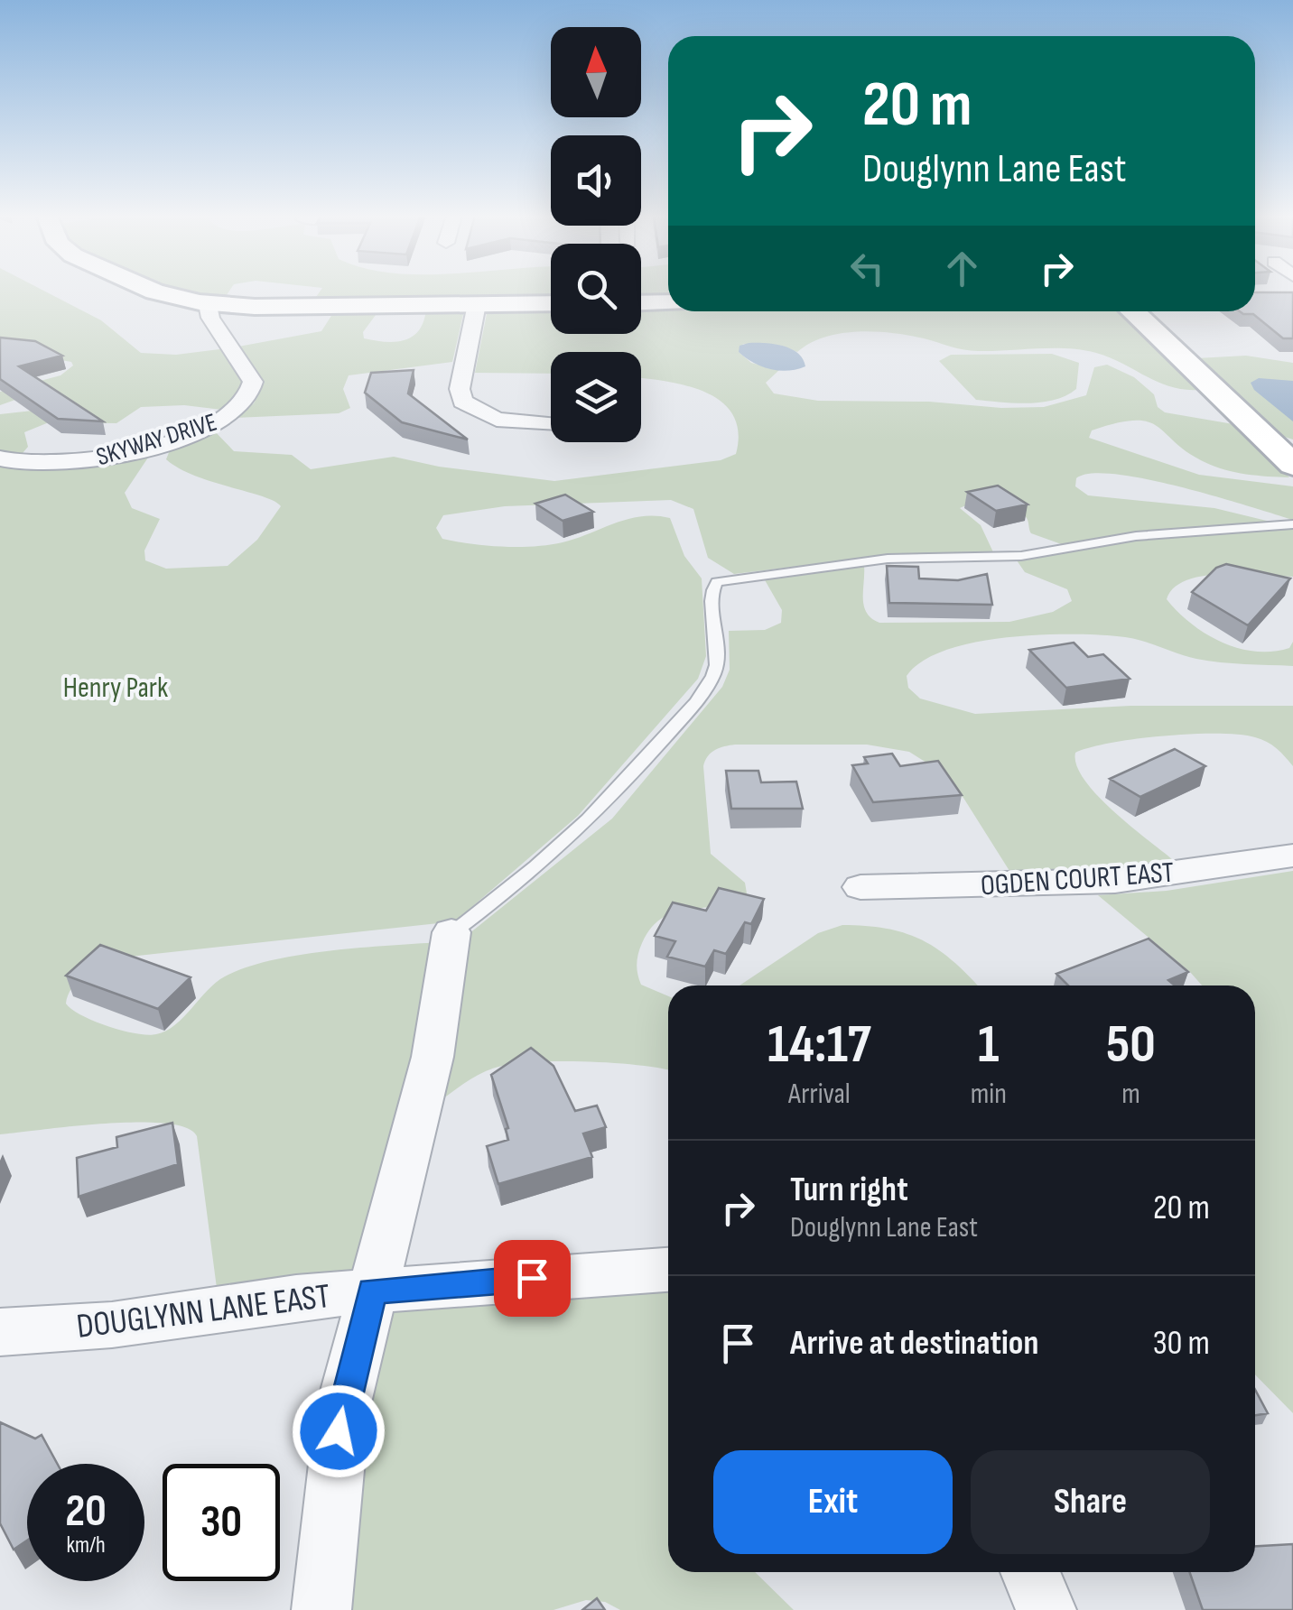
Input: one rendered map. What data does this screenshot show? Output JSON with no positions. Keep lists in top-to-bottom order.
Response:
{
  "streets": {
    "street": ["SKYWAY DRIVE", "OGDEN COURT EAST", "DOUGLYNN LANE EAST"]
  },
  "parks": ["Henry Park"],
  "north": "top",
  "page": {
    "turn": ["20 m", "Douglynn Lane East"],
    "eta": [
      "14:17",
      "Arrival",
      "1",
      "min",
      "50",
      "m"
    ],
    "list": [
      {
        "name": "Turn right",
        "note": "Douglynn Lane East",
        "value": "20 m"
      },
      {
        "name": "Arrive at destination",
        "value": "30 m"
      }
    ],
    "buttons": ["Exit", "Share"],
    "speed": "20 km/h",
    "limit": "30"
  }
}
